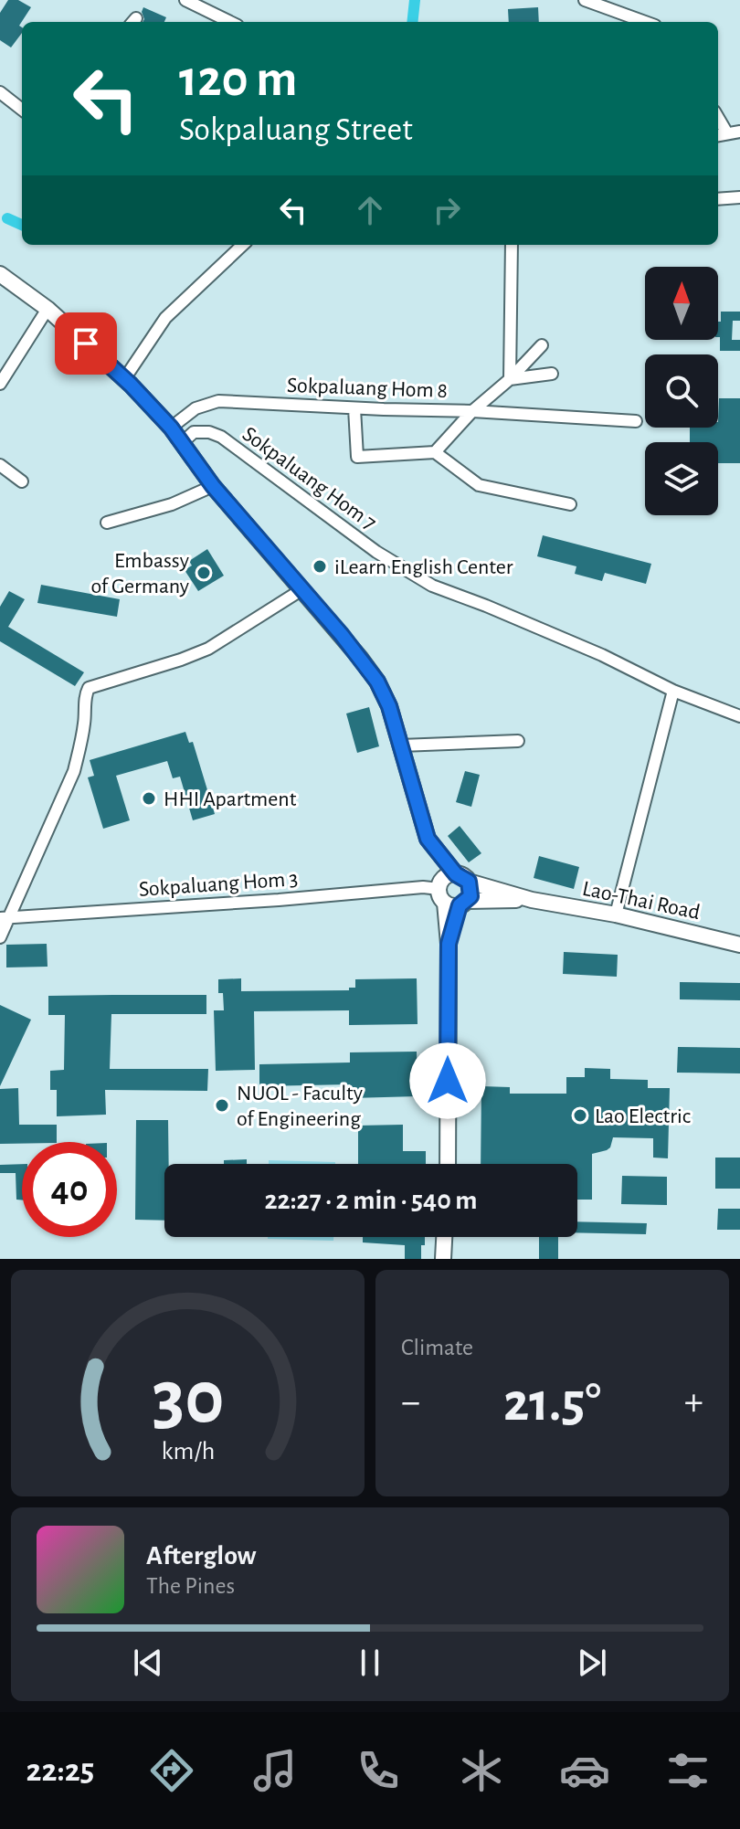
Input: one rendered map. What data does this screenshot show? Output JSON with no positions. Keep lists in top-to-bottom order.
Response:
{
  "streets": {
    "street": [
      "Sokpaluang Hom 8",
      "Sokpaluang Hom 7",
      "Sokpaluang Hom 3",
      "Lao-Thai Road"
    ]
  },
  "crossings": [
    ["Sokpaluang Hom 3", "Lao-Thai Road"]
  ],
  "places": [
    "iLearn English Center",
    "Embassy of Germany",
    "HHI Apartment",
    "NUOL - Faculty of Engineering",
    "Lao Electric"
  ],
  "north": "top",
  "page": {
    "turn": ["120 m", "Sokpaluang Street"],
    "limit": "40",
    "trip": "22:27 · 2 min · 540 m",
    "tile": "Climate",
    "heat": ["−", "21.5°", "+"],
    "song": ["Afterglow", "The Pines"],
    "tabs": "22:25",
    "gauge": ["30", "km/h"]
  }
}
